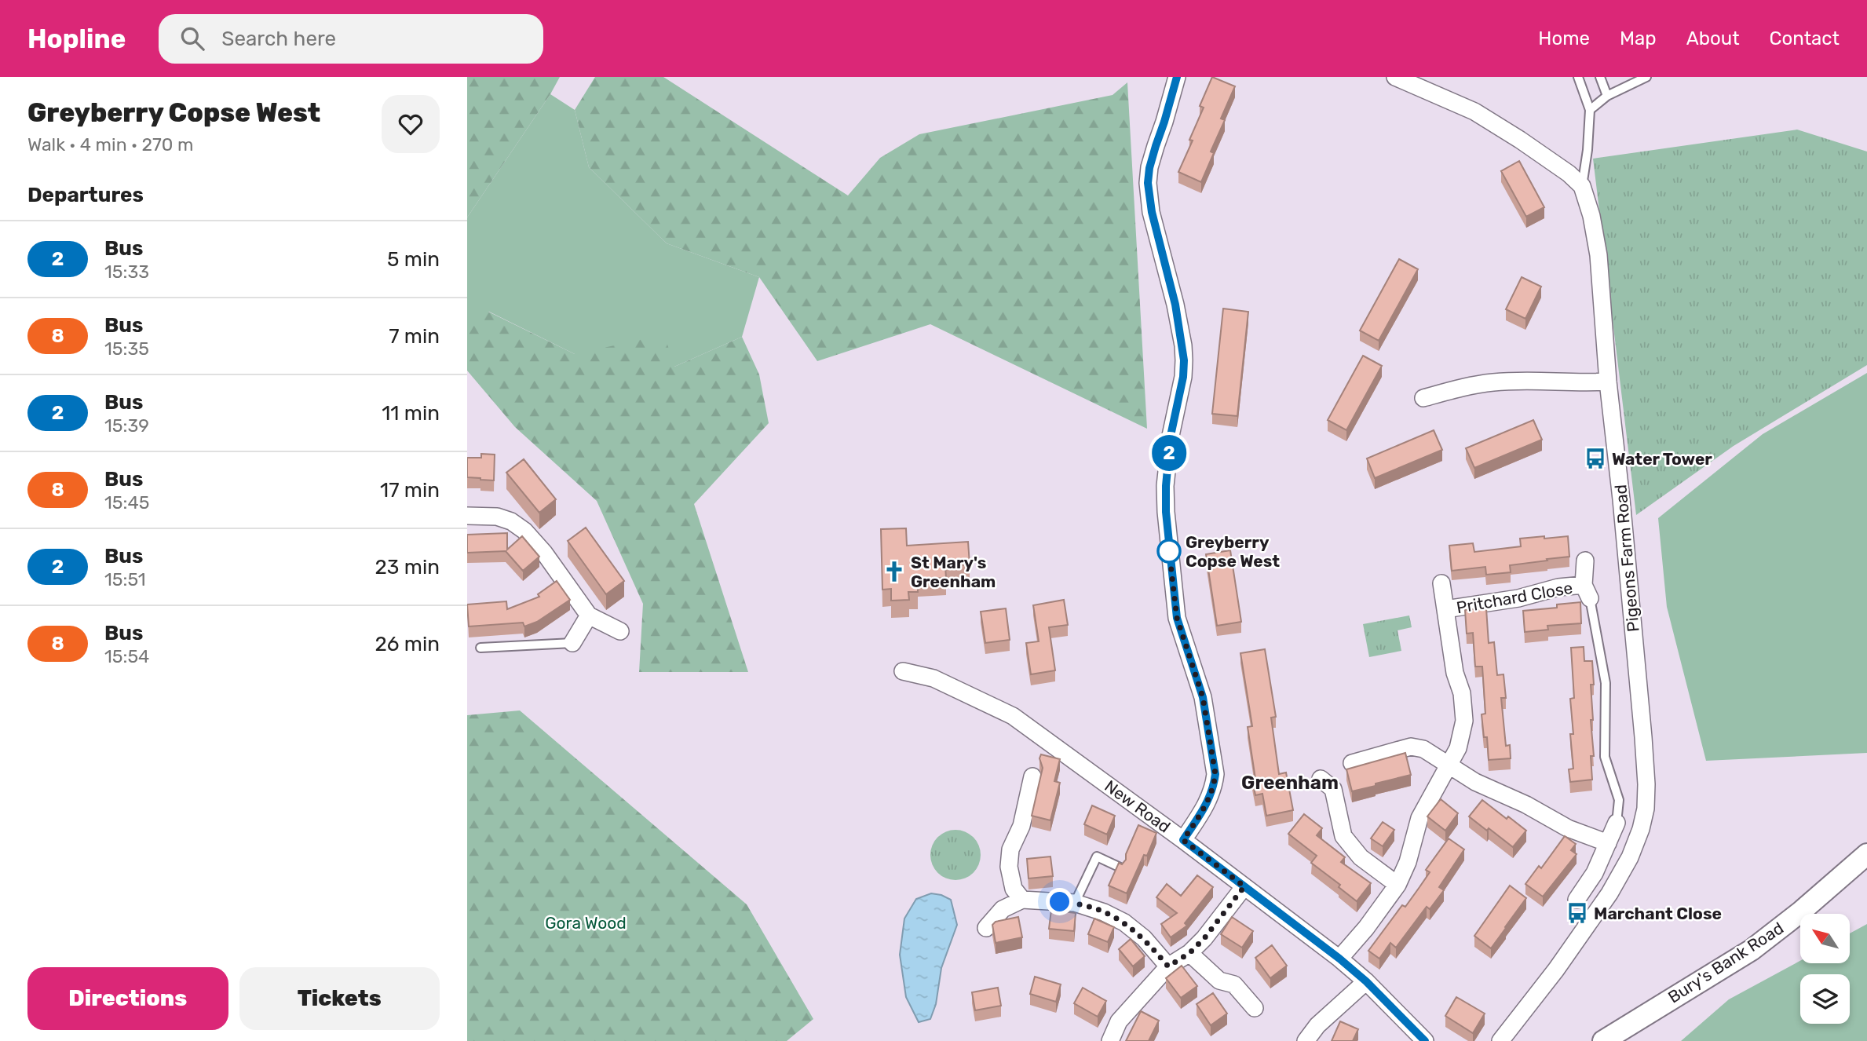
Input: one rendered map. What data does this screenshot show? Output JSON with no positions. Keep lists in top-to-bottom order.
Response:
{
  "streets": {
    "street": [
      "Pigeons Farm Road",
      "Pritchard Close",
      "New Road",
      "Bury's Bank Road"
    ]
  },
  "districts": ["Greenham"],
  "parks": ["Gora Wood"],
  "places": {
    "bus stop": ["Water Tower", "Marchant Close"],
    "other": ["Greyberry Copse West"],
    "church": ["St Mary's Greenham"]
  },
  "lines": ["bus line 2"],
  "north": "top left",
  "page": {
    "header": "Hopline",
    "search": "Search here",
    "nav": [
      "Home",
      "Map",
      "About",
      "Contact"
    ],
    "heading": [
      ["Greyberry Copse West", "Walk · 4 min · 270 m"],
      "Departures"
    ],
    "on_map": "2",
    "list": [
      {
        "mark": "2",
        "name": "Bus",
        "note": "15:33",
        "value": "5 min"
      },
      {
        "mark": "8",
        "name": "Bus",
        "note": "15:35",
        "value": "7 min"
      },
      {
        "mark": "2",
        "name": "Bus",
        "note": "15:39",
        "value": "11 min"
      },
      {
        "mark": "8",
        "name": "Bus",
        "note": "15:45",
        "value": "17 min"
      },
      {
        "mark": "2",
        "name": "Bus",
        "note": "15:51",
        "value": "23 min"
      },
      {
        "mark": "8",
        "name": "Bus",
        "note": "15:54",
        "value": "26 min"
      }
    ],
    "buttons": ["Directions", "Tickets"]
  }
}
